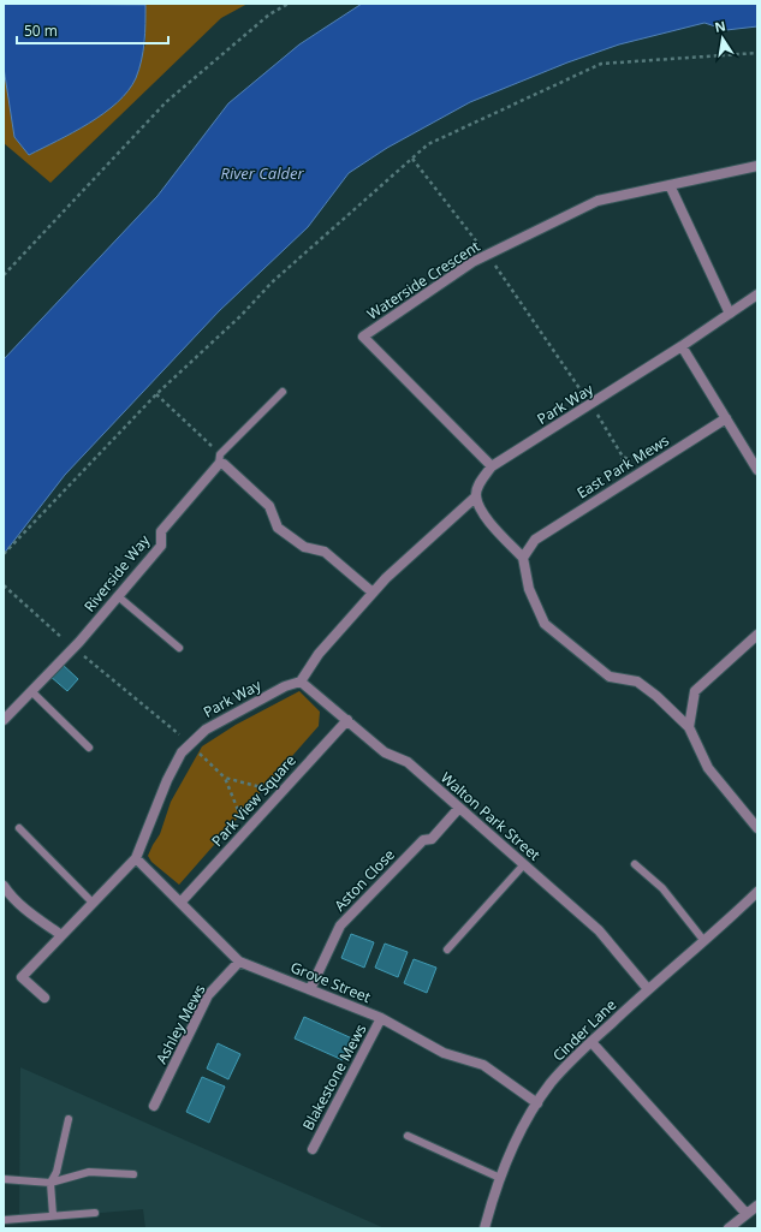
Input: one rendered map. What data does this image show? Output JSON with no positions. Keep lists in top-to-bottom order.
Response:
{
  "streets": {
    "street": [
      "Waterside Crescent",
      "Park Way",
      "East Park Mews",
      "Riverside Way",
      "Park View Square",
      "Walton Park Street",
      "Aston Close",
      "Grove Street",
      "Ashley Mews",
      "Cinder Lane",
      "Blakestone Mews"
    ]
  },
  "crossings": [
    ["Waterside Crescent", "Park Way"],
    ["Park Way", "Walton Park Street"],
    ["Park Way", "Grove Street"],
    ["Park View Square", "Walton Park Street"],
    ["Park View Square", "Grove Street"],
    ["Walton Park Street", "Aston Close"],
    ["Walton Park Street", "Cinder Lane"],
    ["Aston Close", "Grove Street"],
    ["Grove Street", "Ashley Mews"],
    ["Grove Street", "Cinder Lane"],
    ["Grove Street", "Blakestone Mews"]
  ],
  "water": ["River Calder"],
  "scale_bar": "50 m",
  "north": "top"
}
